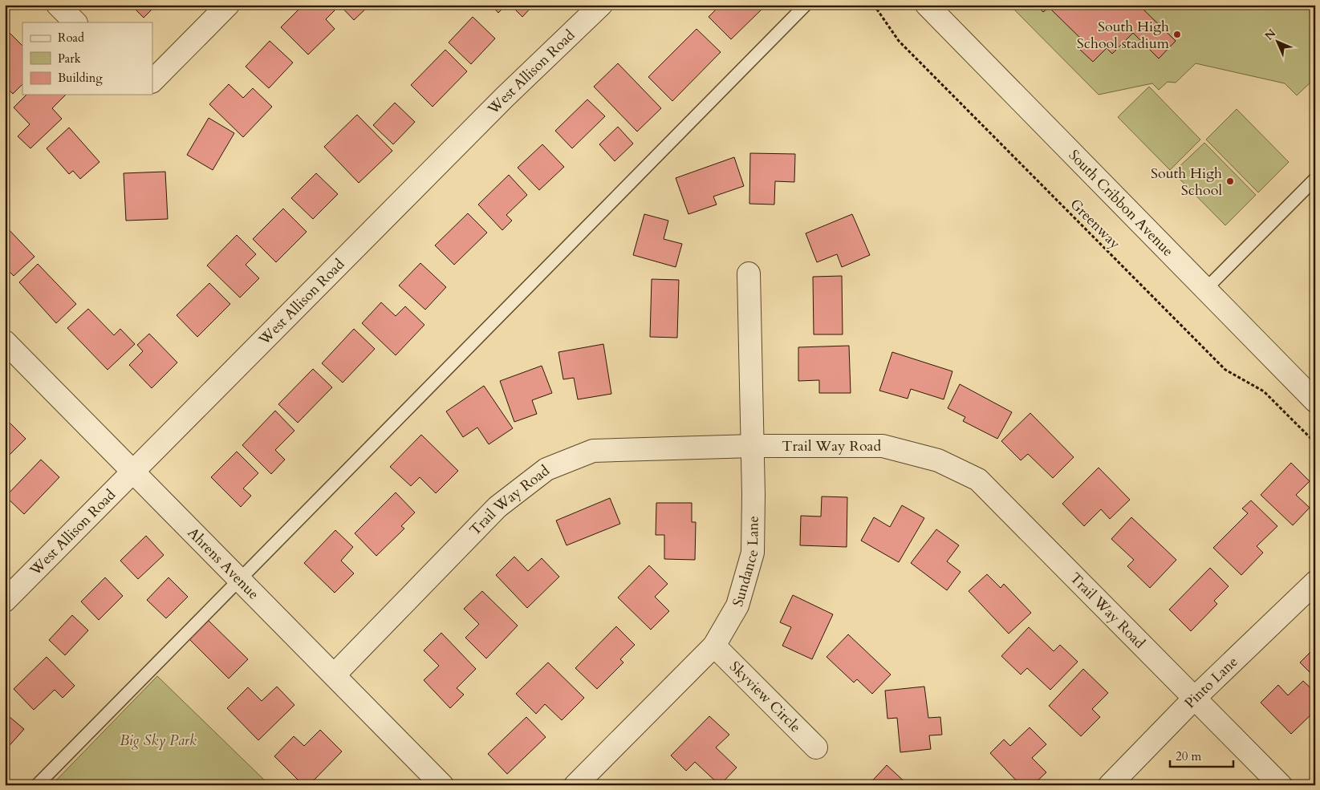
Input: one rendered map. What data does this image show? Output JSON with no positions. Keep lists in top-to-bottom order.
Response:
{
  "streets": {
    "street": [
      "West Allison Road",
      "South Cribbon Avenue",
      "Trail Way Road",
      "Sundance Lane",
      "Ahrens Avenue",
      "Pinto Lane",
      "Skyview Circle"
    ],
    "path": ["Greenway"]
  },
  "crossings": [
    ["West Allison Road", "Ahrens Avenue"],
    ["Trail Way Road", "Sundance Lane"],
    ["Trail Way Road", "Ahrens Avenue"],
    ["Trail Way Road", "Pinto Lane"],
    ["Sundance Lane", "Skyview Circle"]
  ],
  "parks": ["Big Sky Park"],
  "places": ["South High School stadium", "South High School"],
  "legend": ["Road", "Park", "Building"],
  "scale_bar": "20 m",
  "north": "top left"
}
